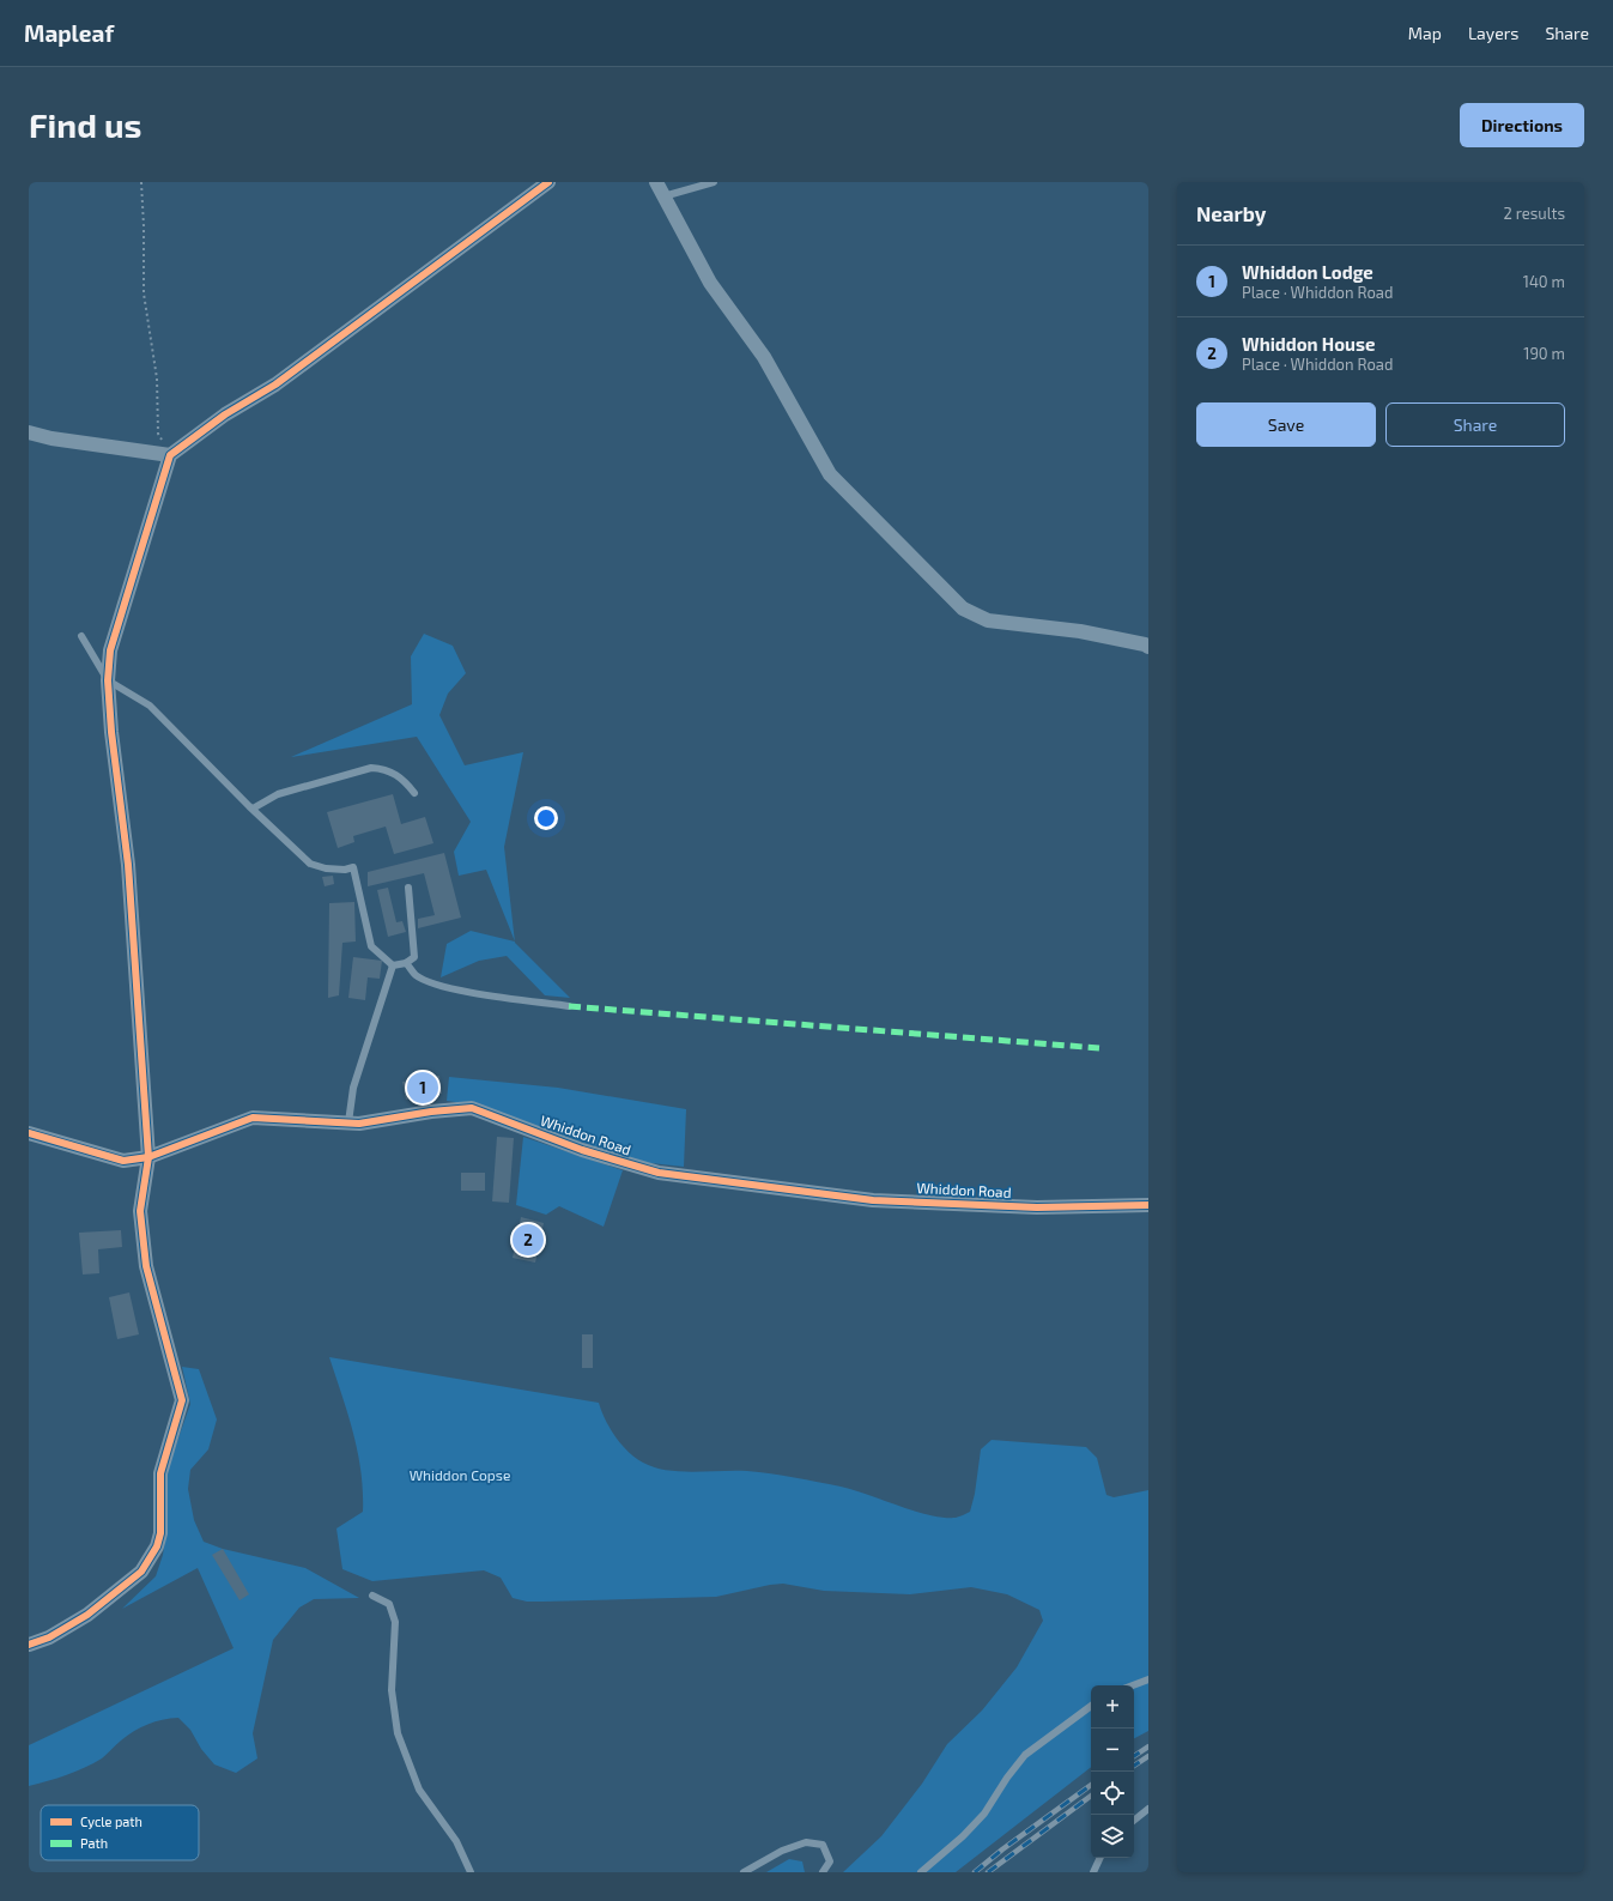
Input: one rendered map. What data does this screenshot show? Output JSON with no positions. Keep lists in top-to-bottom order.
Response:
{
  "streets": {
    "street": ["Whiddon Road"]
  },
  "parks": ["Whiddon Copse"],
  "legend": ["Cycle path", "Path"],
  "page": {
    "header": "Mapleaf",
    "nav": ["Map", "Layers", "Share"],
    "buttons": [
      "Directions",
      ["Save", "Share"]
    ],
    "title": "Find us",
    "heading": ["Nearby", "2 results"],
    "list": [
      {
        "mark": "1",
        "name": "Whiddon Lodge",
        "note": "Place · Whiddon Road",
        "value": "140 m"
      },
      {
        "mark": "2",
        "name": "Whiddon House",
        "note": "Place · Whiddon Road",
        "value": "190 m"
      }
    ],
    "pins": ["1", "2"],
    "map_buttons": ["+", "−"]
  }
}
